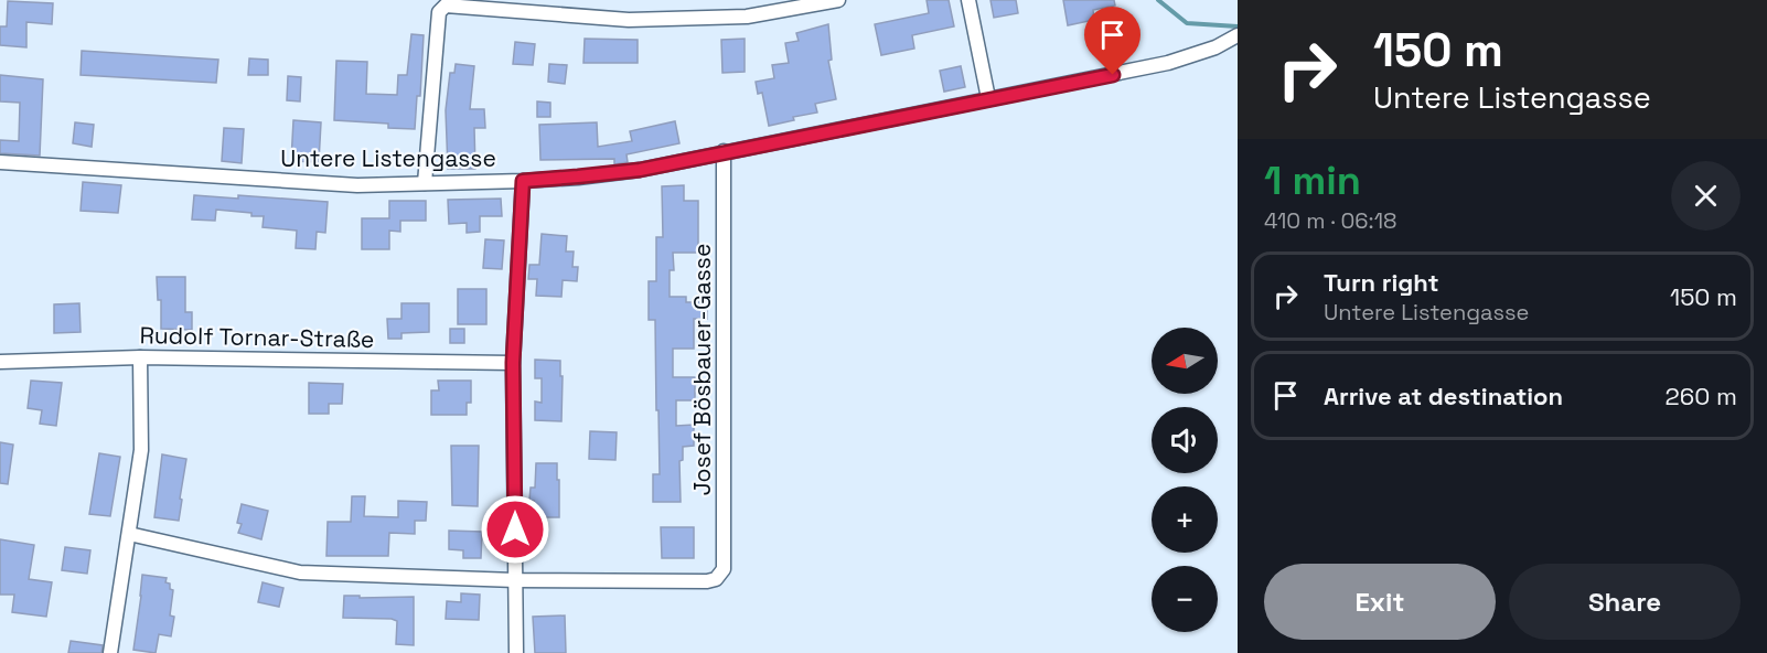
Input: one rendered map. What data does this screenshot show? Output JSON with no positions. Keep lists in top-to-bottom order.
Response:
{
  "streets": {
    "street": ["Untere Listengasse", "Rudolf Tornar-Straße", "Josef Bösbauer-Gasse"]
  },
  "crossings": [
    ["Untere Listengasse", "Josef Bösbauer-Gasse"]
  ],
  "north": "left",
  "page": {
    "turn": ["150 m", "Untere Listengasse"],
    "heading": ["1 min", "410 m · 06:18"],
    "list": [
      {
        "name": "Turn right",
        "note": "Untere Listengasse",
        "value": "150 m"
      },
      {
        "name": "Arrive at destination",
        "value": "260 m"
      }
    ],
    "map_buttons": ["+", "−"],
    "buttons": ["Exit", "Share"]
  }
}
